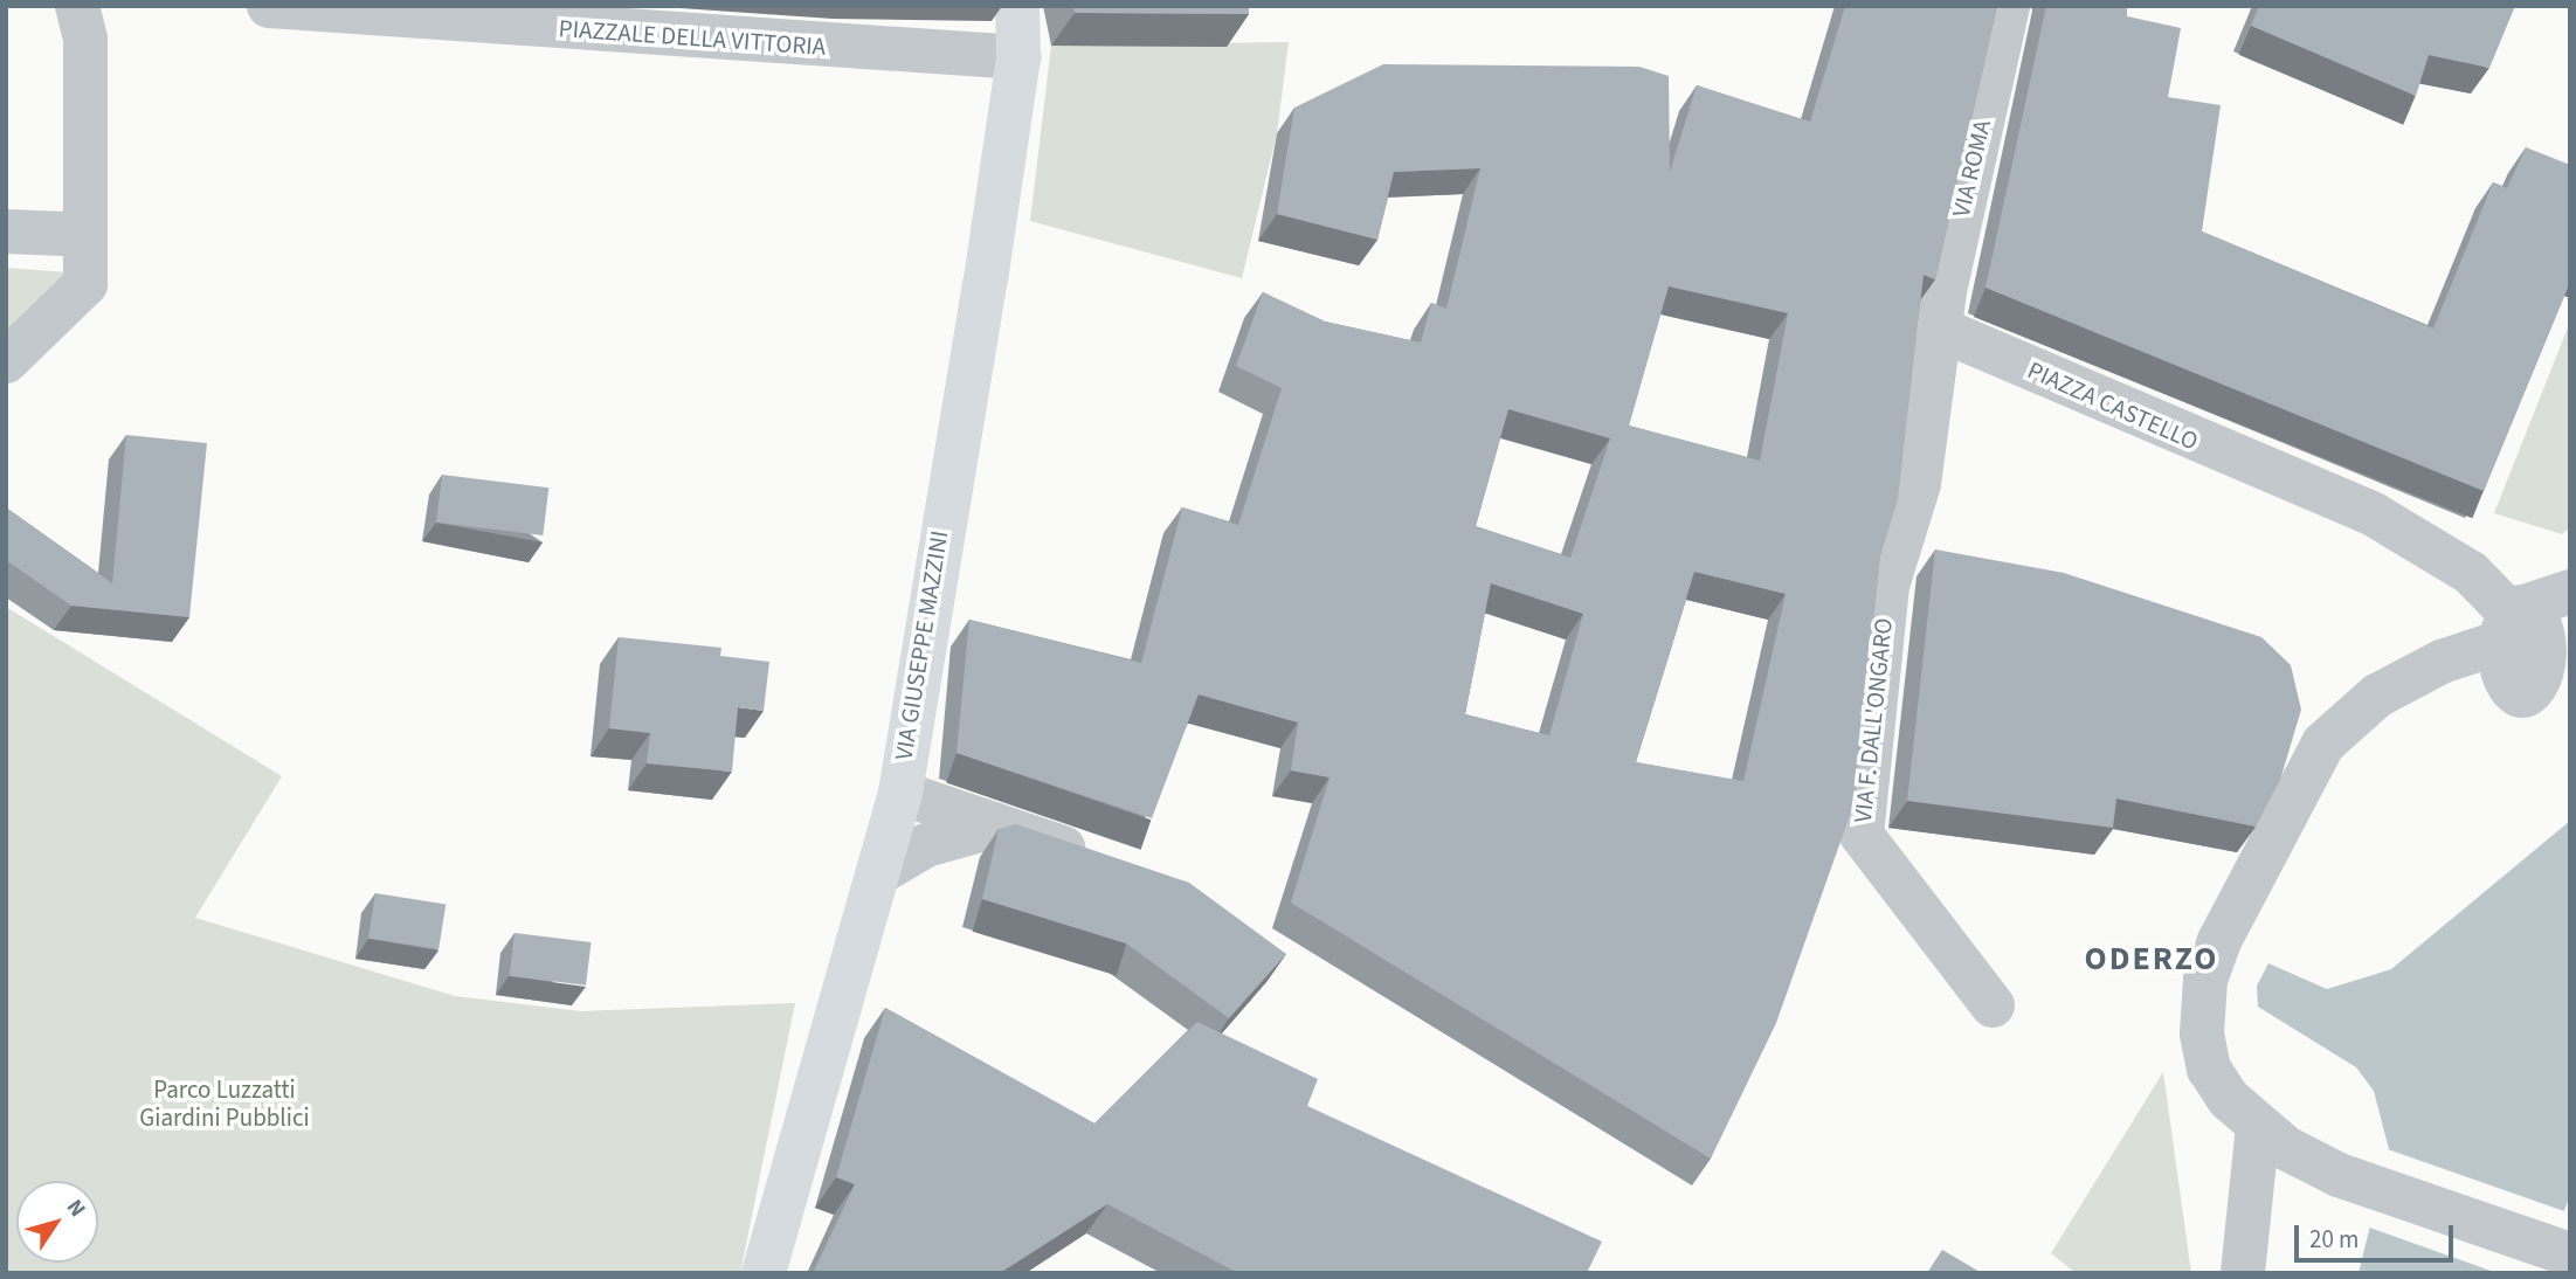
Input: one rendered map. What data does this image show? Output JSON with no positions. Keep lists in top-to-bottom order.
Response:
{
  "streets": {
    "street": [
      "PIAZZALE DELLA VITTORIA",
      "VIA ROMA",
      "PIAZZA CASTELLO",
      "VIA GIUSEPPE MAZZINI",
      "VIA F. DALL'ONGARO"
    ]
  },
  "crossings": [
    ["PIAZZALE DELLA VITTORIA", "VIA GIUSEPPE MAZZINI"],
    ["VIA ROMA", "PIAZZA CASTELLO"],
    ["VIA ROMA", "VIA F. DALL'ONGARO"],
    ["PIAZZA CASTELLO", "VIA F. DALL'ONGARO"]
  ],
  "districts": ["ODERZO"],
  "parks": ["Parco Luzzatti Giardini Pubblici"],
  "scale_bar": "20 m",
  "north": "top right"
}
